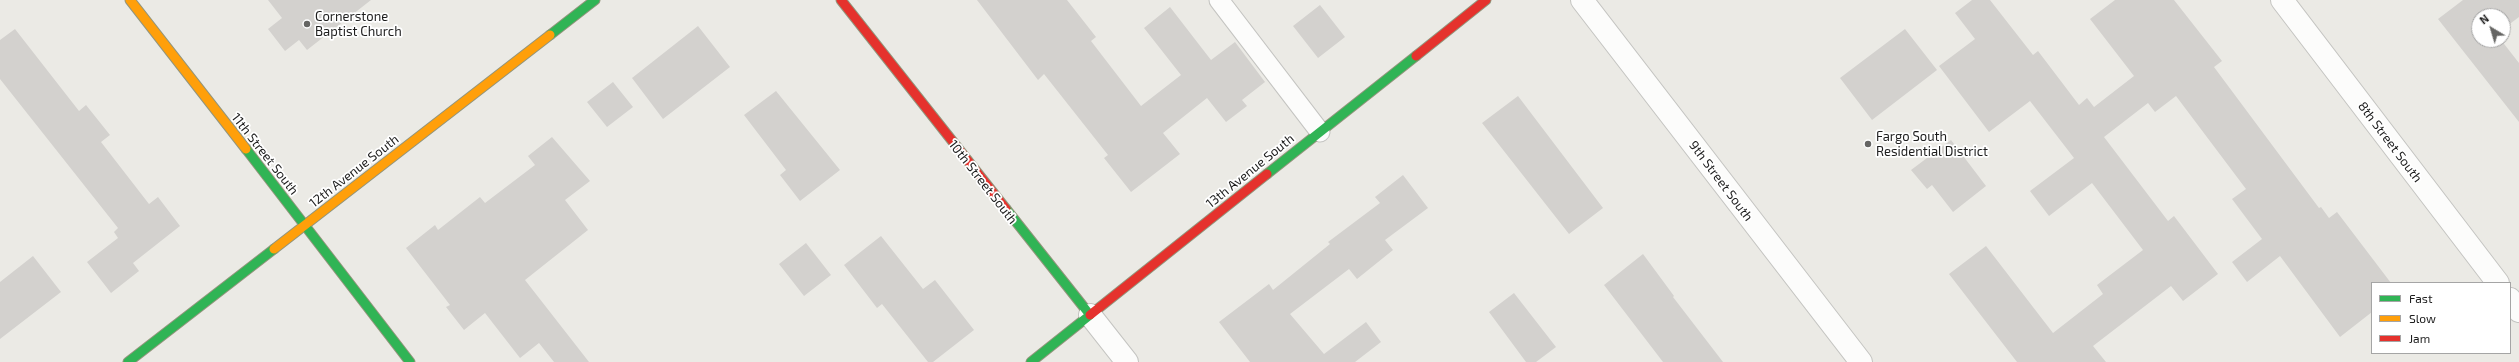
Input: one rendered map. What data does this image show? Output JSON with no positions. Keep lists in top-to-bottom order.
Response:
{
  "streets": {
    "street": [
      "8th Street South",
      "11th Street South",
      "12th Avenue South",
      "13th Avenue South",
      "9th Street South",
      "10th Street South"
    ]
  },
  "crossings": [
    ["11th Street South", "12th Avenue South"],
    ["13th Avenue South", "10th Street South"]
  ],
  "places": ["Cornerstone Baptist Church", "Fargo South Residential District"],
  "legend": ["Fast", "Slow", "Jam"],
  "north": "top left"
}
